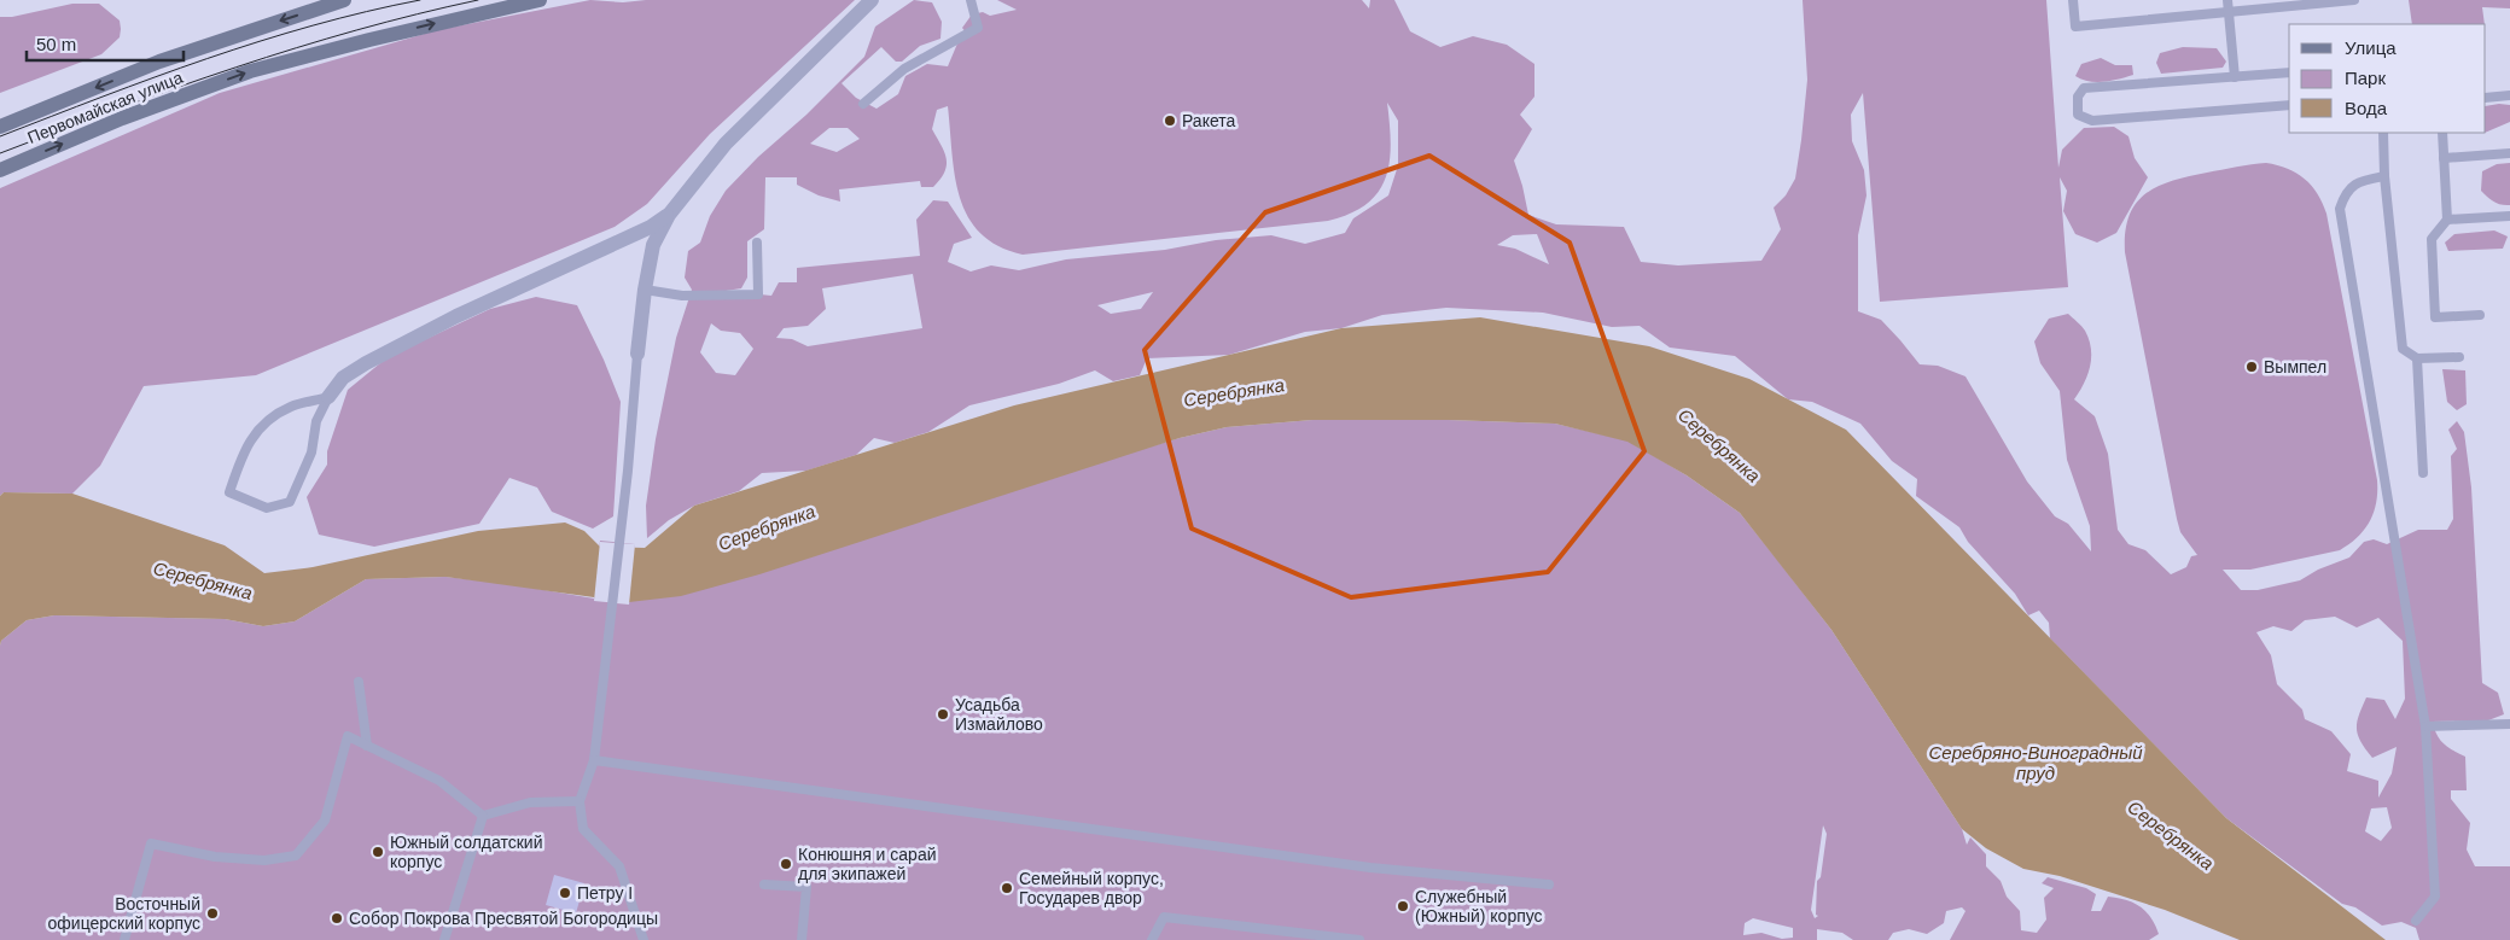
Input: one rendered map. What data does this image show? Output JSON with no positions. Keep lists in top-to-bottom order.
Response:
{
  "streets": {
    "main road": ["Первомайская улица"]
  },
  "water": ["Серебрянка", "Серебряно-Виноградный пруд"],
  "places": [
    "Ракета",
    "Вымпел",
    "Усадьба Измайлово",
    "Южный солдатский корпус",
    "Конюшня и сарай для экипажей",
    "Семейный корпус, Государев двор",
    "Петру I",
    "Служебный (Южный) корпус",
    "Восточный офицерский корпус",
    "Собор Покрова Пресвятой Богородицы"
  ],
  "legend": ["Улица", "Парк", "Вода"],
  "scale_bar": "50 m"
}
